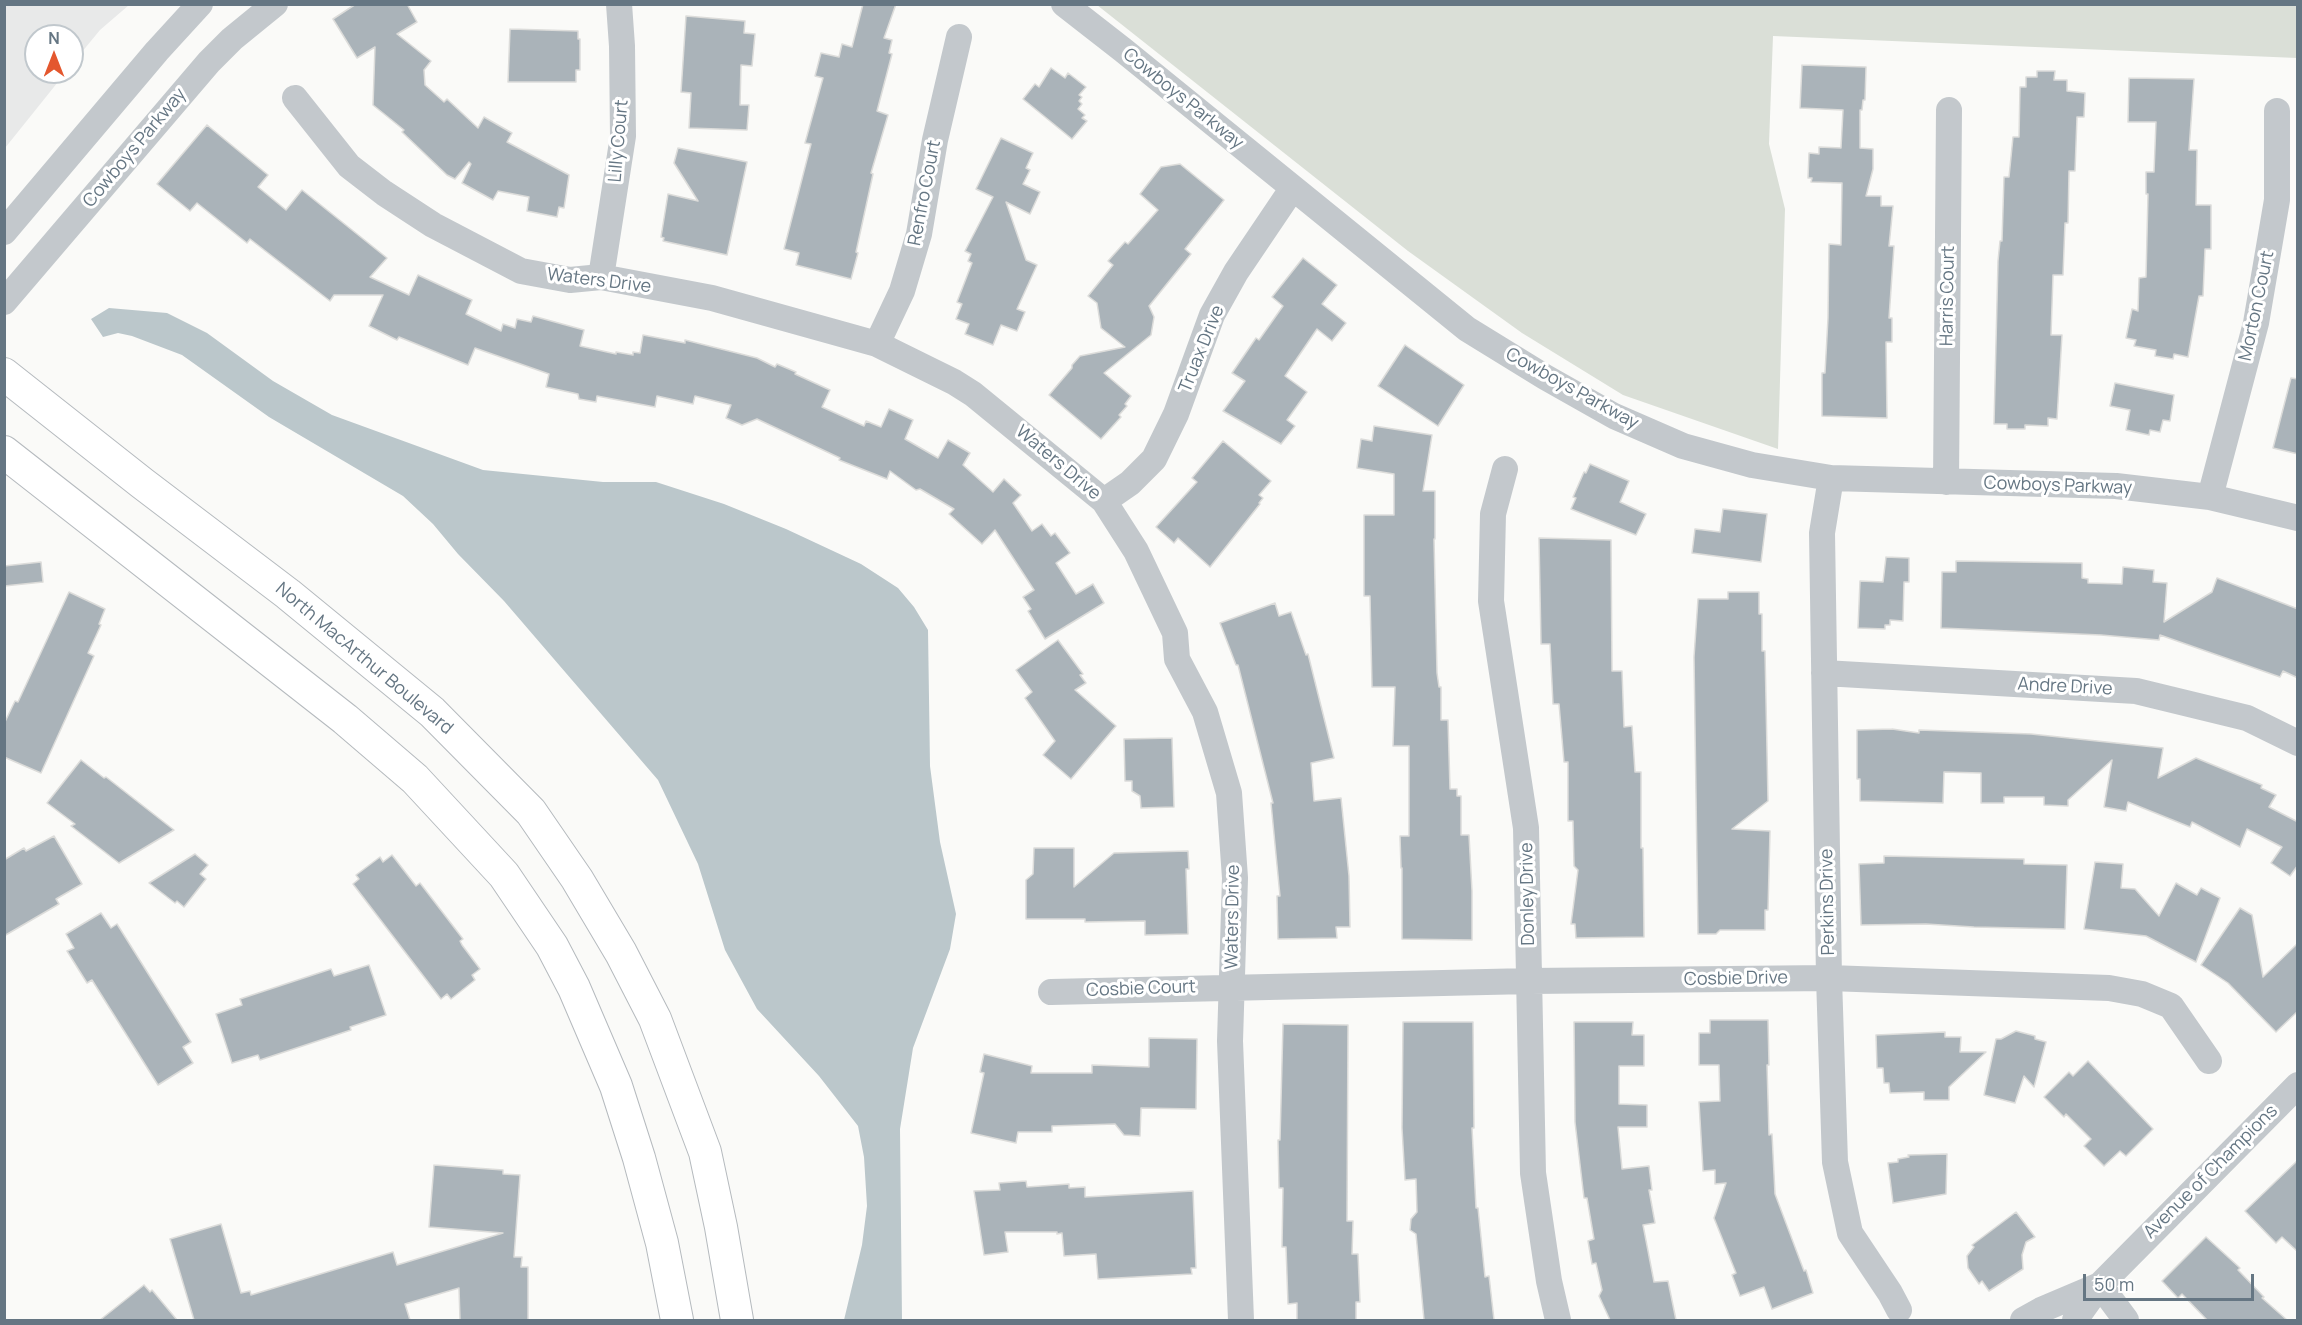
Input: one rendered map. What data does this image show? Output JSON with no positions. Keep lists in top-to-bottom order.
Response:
{
  "streets": {
    "main road": ["North MacArthur Boulevard"],
    "street": [
      "Cowboys Parkway",
      "Lilly Court",
      "Renfro Court",
      "Waters Drive",
      "Harris Court",
      "Morton Court",
      "Truax Drive",
      "Andre Drive",
      "Donley Drive",
      "Perkins Drive",
      "Cosbie Drive",
      "Cosbie Court",
      "Avenue of Champions"
    ]
  },
  "crossings": [
    ["Cowboys Parkway", "Harris Court"],
    ["Cowboys Parkway", "Morton Court"],
    ["Cowboys Parkway", "Truax Drive"],
    ["Cowboys Parkway", "Perkins Drive"],
    ["Lilly Court", "Waters Drive"],
    ["Renfro Court", "Waters Drive"],
    ["Waters Drive", "Truax Drive"],
    ["Waters Drive", "Cosbie Drive"],
    ["Waters Drive", "Cosbie Court"],
    ["Andre Drive", "Perkins Drive"],
    ["Donley Drive", "Cosbie Drive"],
    ["Perkins Drive", "Cosbie Drive"],
    ["Cosbie Drive", "Cosbie Court"]
  ],
  "scale_bar": "50 m",
  "north": "top"
}
